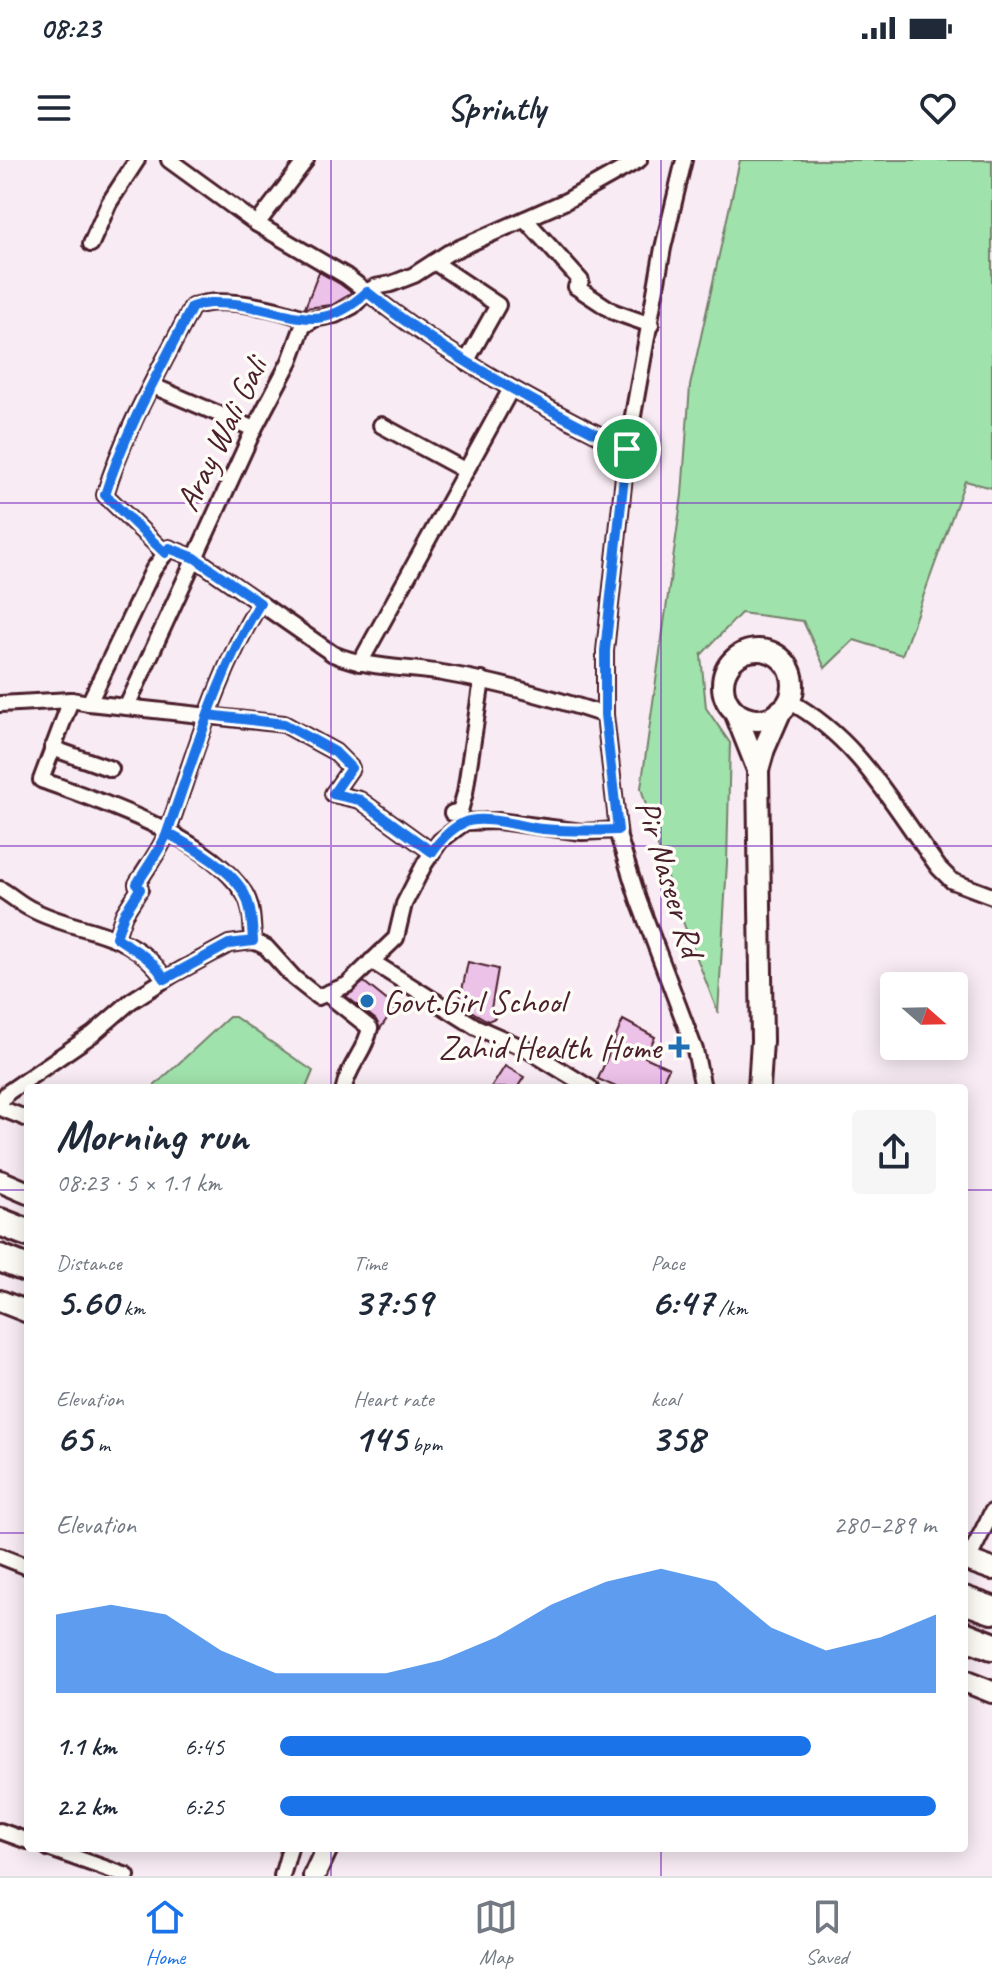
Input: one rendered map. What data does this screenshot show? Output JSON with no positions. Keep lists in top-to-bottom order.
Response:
{
  "streets": {
    "street": ["Aray Wali Gali", "Pir Naseer Rd"]
  },
  "places": {
    "other": ["Govt.Girl School"],
    "health": ["Zahid Health Home"]
  },
  "north": "right",
  "page": {
    "status": "08:23",
    "header": "Sprintly",
    "heading": ["Morning run", "08:23 · 5 × 1.1 km"],
    "stats": [
      ["Distance", "5.60 km"],
      ["Time", "37:59"],
      ["Pace", "6:47 /km"],
      ["Elevation", "65 m"],
      ["Heart rate", "145 bpm"],
      ["kcal", "358"]
    ],
    "chart": ["Elevation", "280–289 m"],
    "list": [
      {
        "name": "1.1 km",
        "note": "6:45"
      },
      {
        "name": "2.2 km",
        "note": "6:25"
      }
    ],
    "tabs": ["Home", "Map", "Saved"]
  }
}
